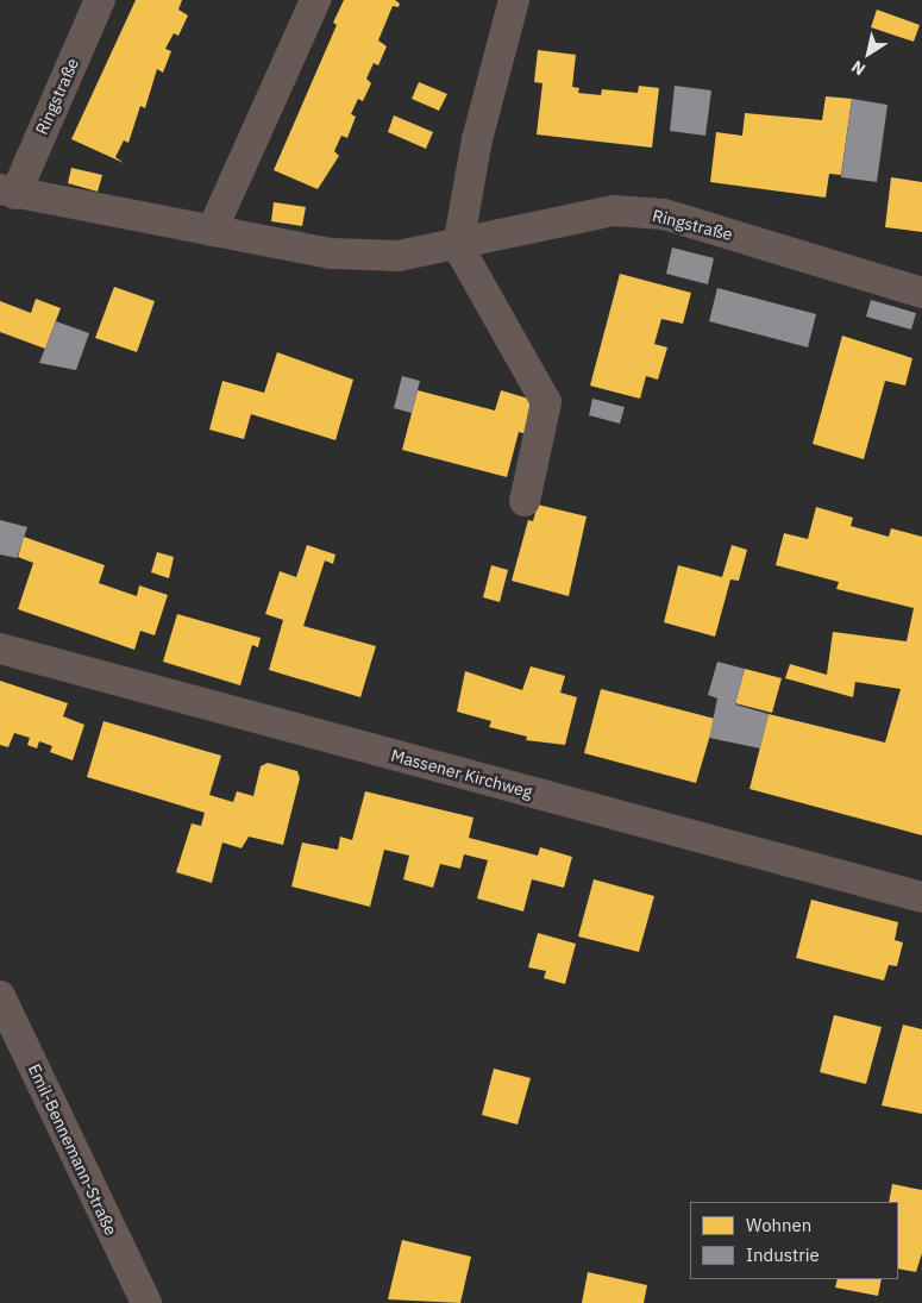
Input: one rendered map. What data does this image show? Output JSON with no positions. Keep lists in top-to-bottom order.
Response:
{
  "streets": {
    "street": ["Ringstraße", "Massener Kirchweg", "Emil-Bennemann-Straße"]
  },
  "legend": ["Wohnen", "Industrie"],
  "north": "bottom left"
}
